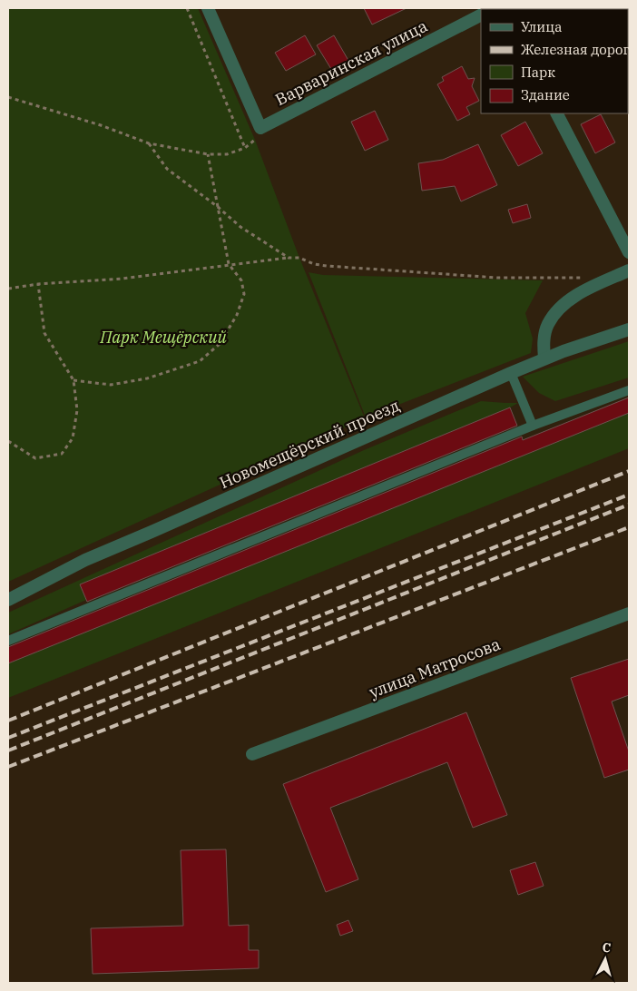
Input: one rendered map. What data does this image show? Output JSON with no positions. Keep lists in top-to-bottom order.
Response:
{
  "streets": {
    "street": ["Варваринская улица", "Новомещёрский проезд", "улица Матросова"]
  },
  "parks": ["Парк Мещёрский"],
  "legend": [
    "Улица",
    "Железная дорога",
    "Парк",
    "Здание"
  ],
  "north": "top"
}
